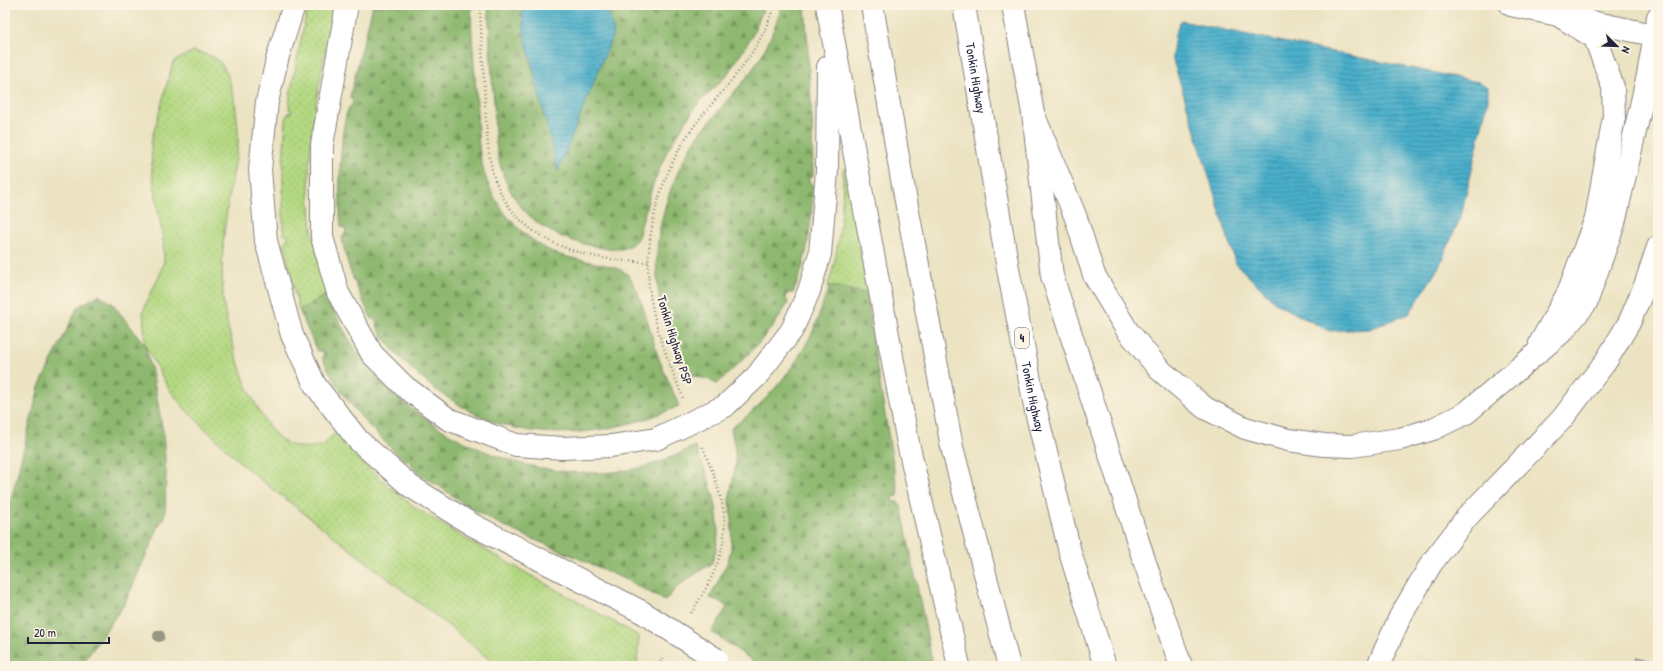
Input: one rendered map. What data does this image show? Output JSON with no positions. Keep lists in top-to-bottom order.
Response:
{
  "streets": {
    "highway": ["Tonkin Highway", "4"],
    "path": ["Tonkin Highway PSP"]
  },
  "scale_bar": "20 m",
  "north": "bottom right"
}
